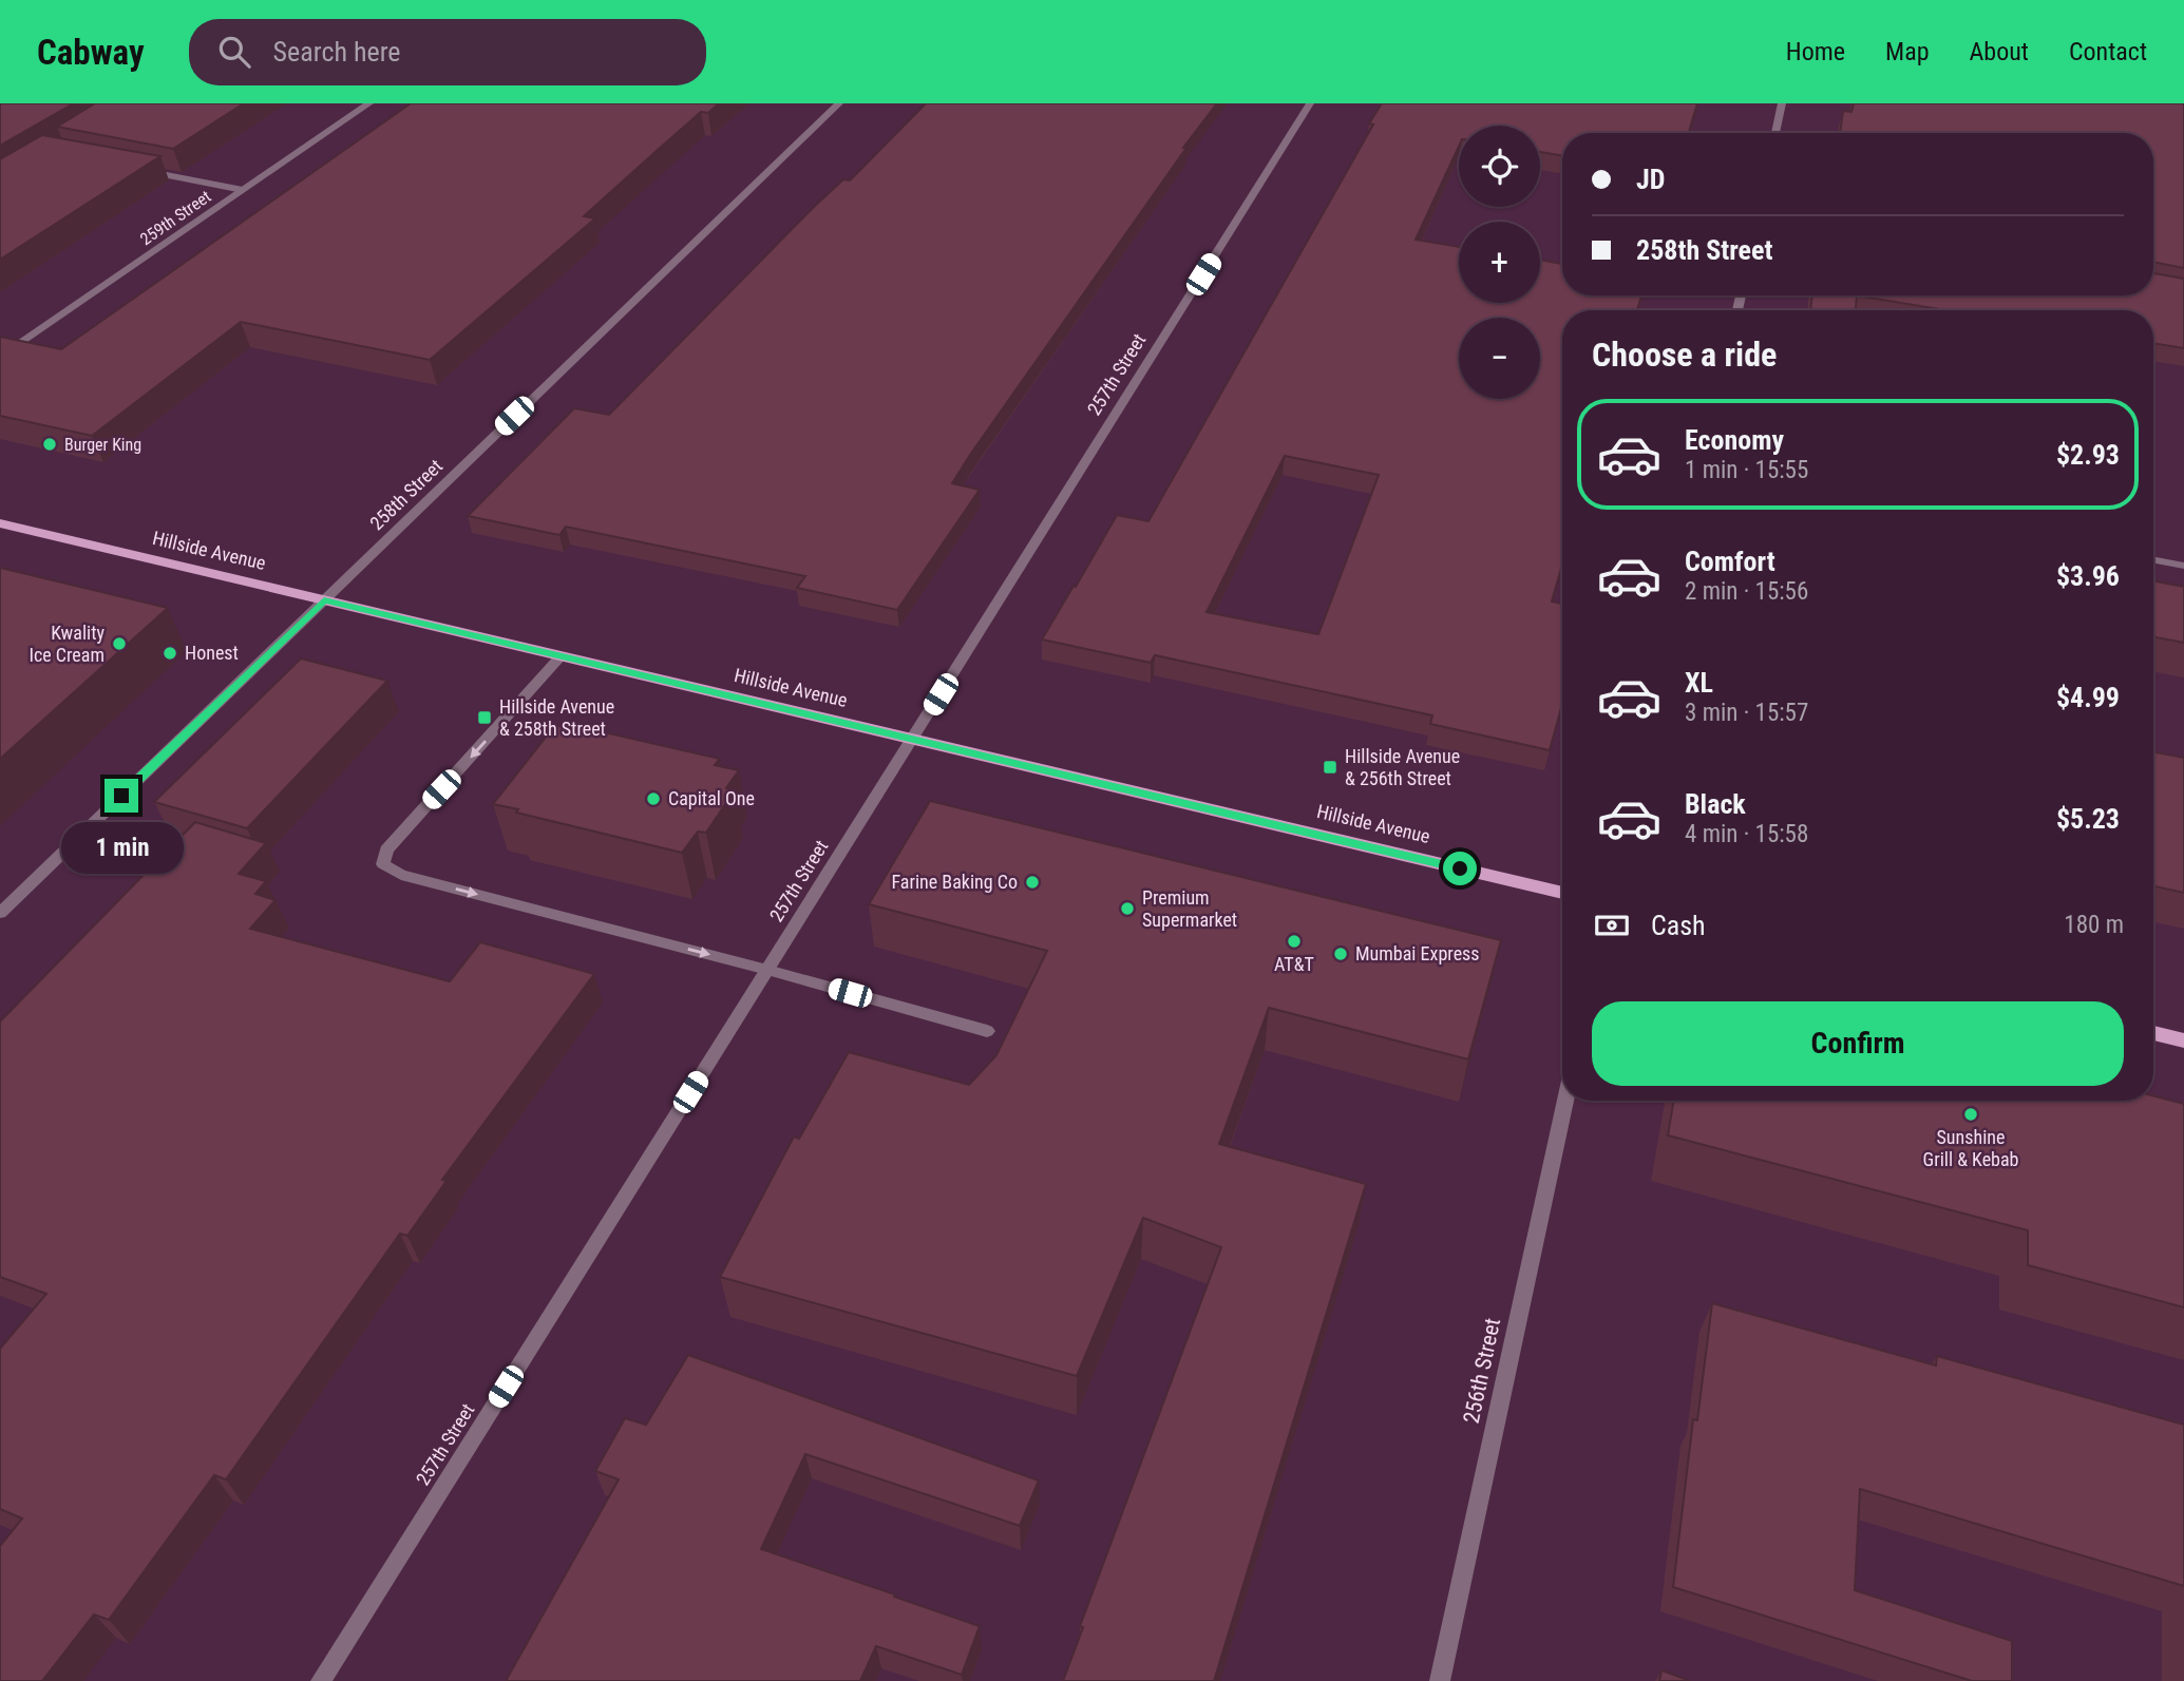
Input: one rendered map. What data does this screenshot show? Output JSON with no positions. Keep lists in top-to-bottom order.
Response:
{
  "streets": {
    "main road": ["Hillside Avenue"],
    "street": [
      "259th Street",
      "257th Street",
      "258th Street",
      "256th Street"
    ]
  },
  "crossings": [
    ["257th Street", "Hillside Avenue"],
    ["258th Street", "Hillside Avenue"]
  ],
  "places": {
    "other": [
      "Burger King",
      "Kwality Ice Cream",
      "Honest",
      "Capital One",
      "Farine Baking Co",
      "Premium Supermarket",
      "AT&T",
      "Mumbai Express",
      "Sunshine Grill & Kebab"
    ],
    "transit": ["Hillside Avenue & 258th Street", "Hillside Avenue & 256th Street"]
  },
  "page": {
    "header": "Cabway",
    "search": "Search here",
    "nav": [
      "Home",
      "Map",
      "About",
      "Contact"
    ],
    "map_buttons": ["+", "−"],
    "banner": ["JD", "258th Street"],
    "heading": "Choose a ride",
    "list": [
      {
        "name": "Economy",
        "note": "1 min · 15:55",
        "value": "$2.93"
      },
      {
        "name": "Comfort",
        "note": "2 min · 15:56",
        "value": "$3.96"
      },
      {
        "name": "XL",
        "note": "3 min · 15:57",
        "value": "$4.99"
      },
      {
        "name": "Black",
        "note": "4 min · 15:58",
        "value": "$5.23"
      }
    ],
    "bubble": "1 min",
    "pay": ["Cash", "180 m"],
    "buttons": "Confirm"
  }
}
